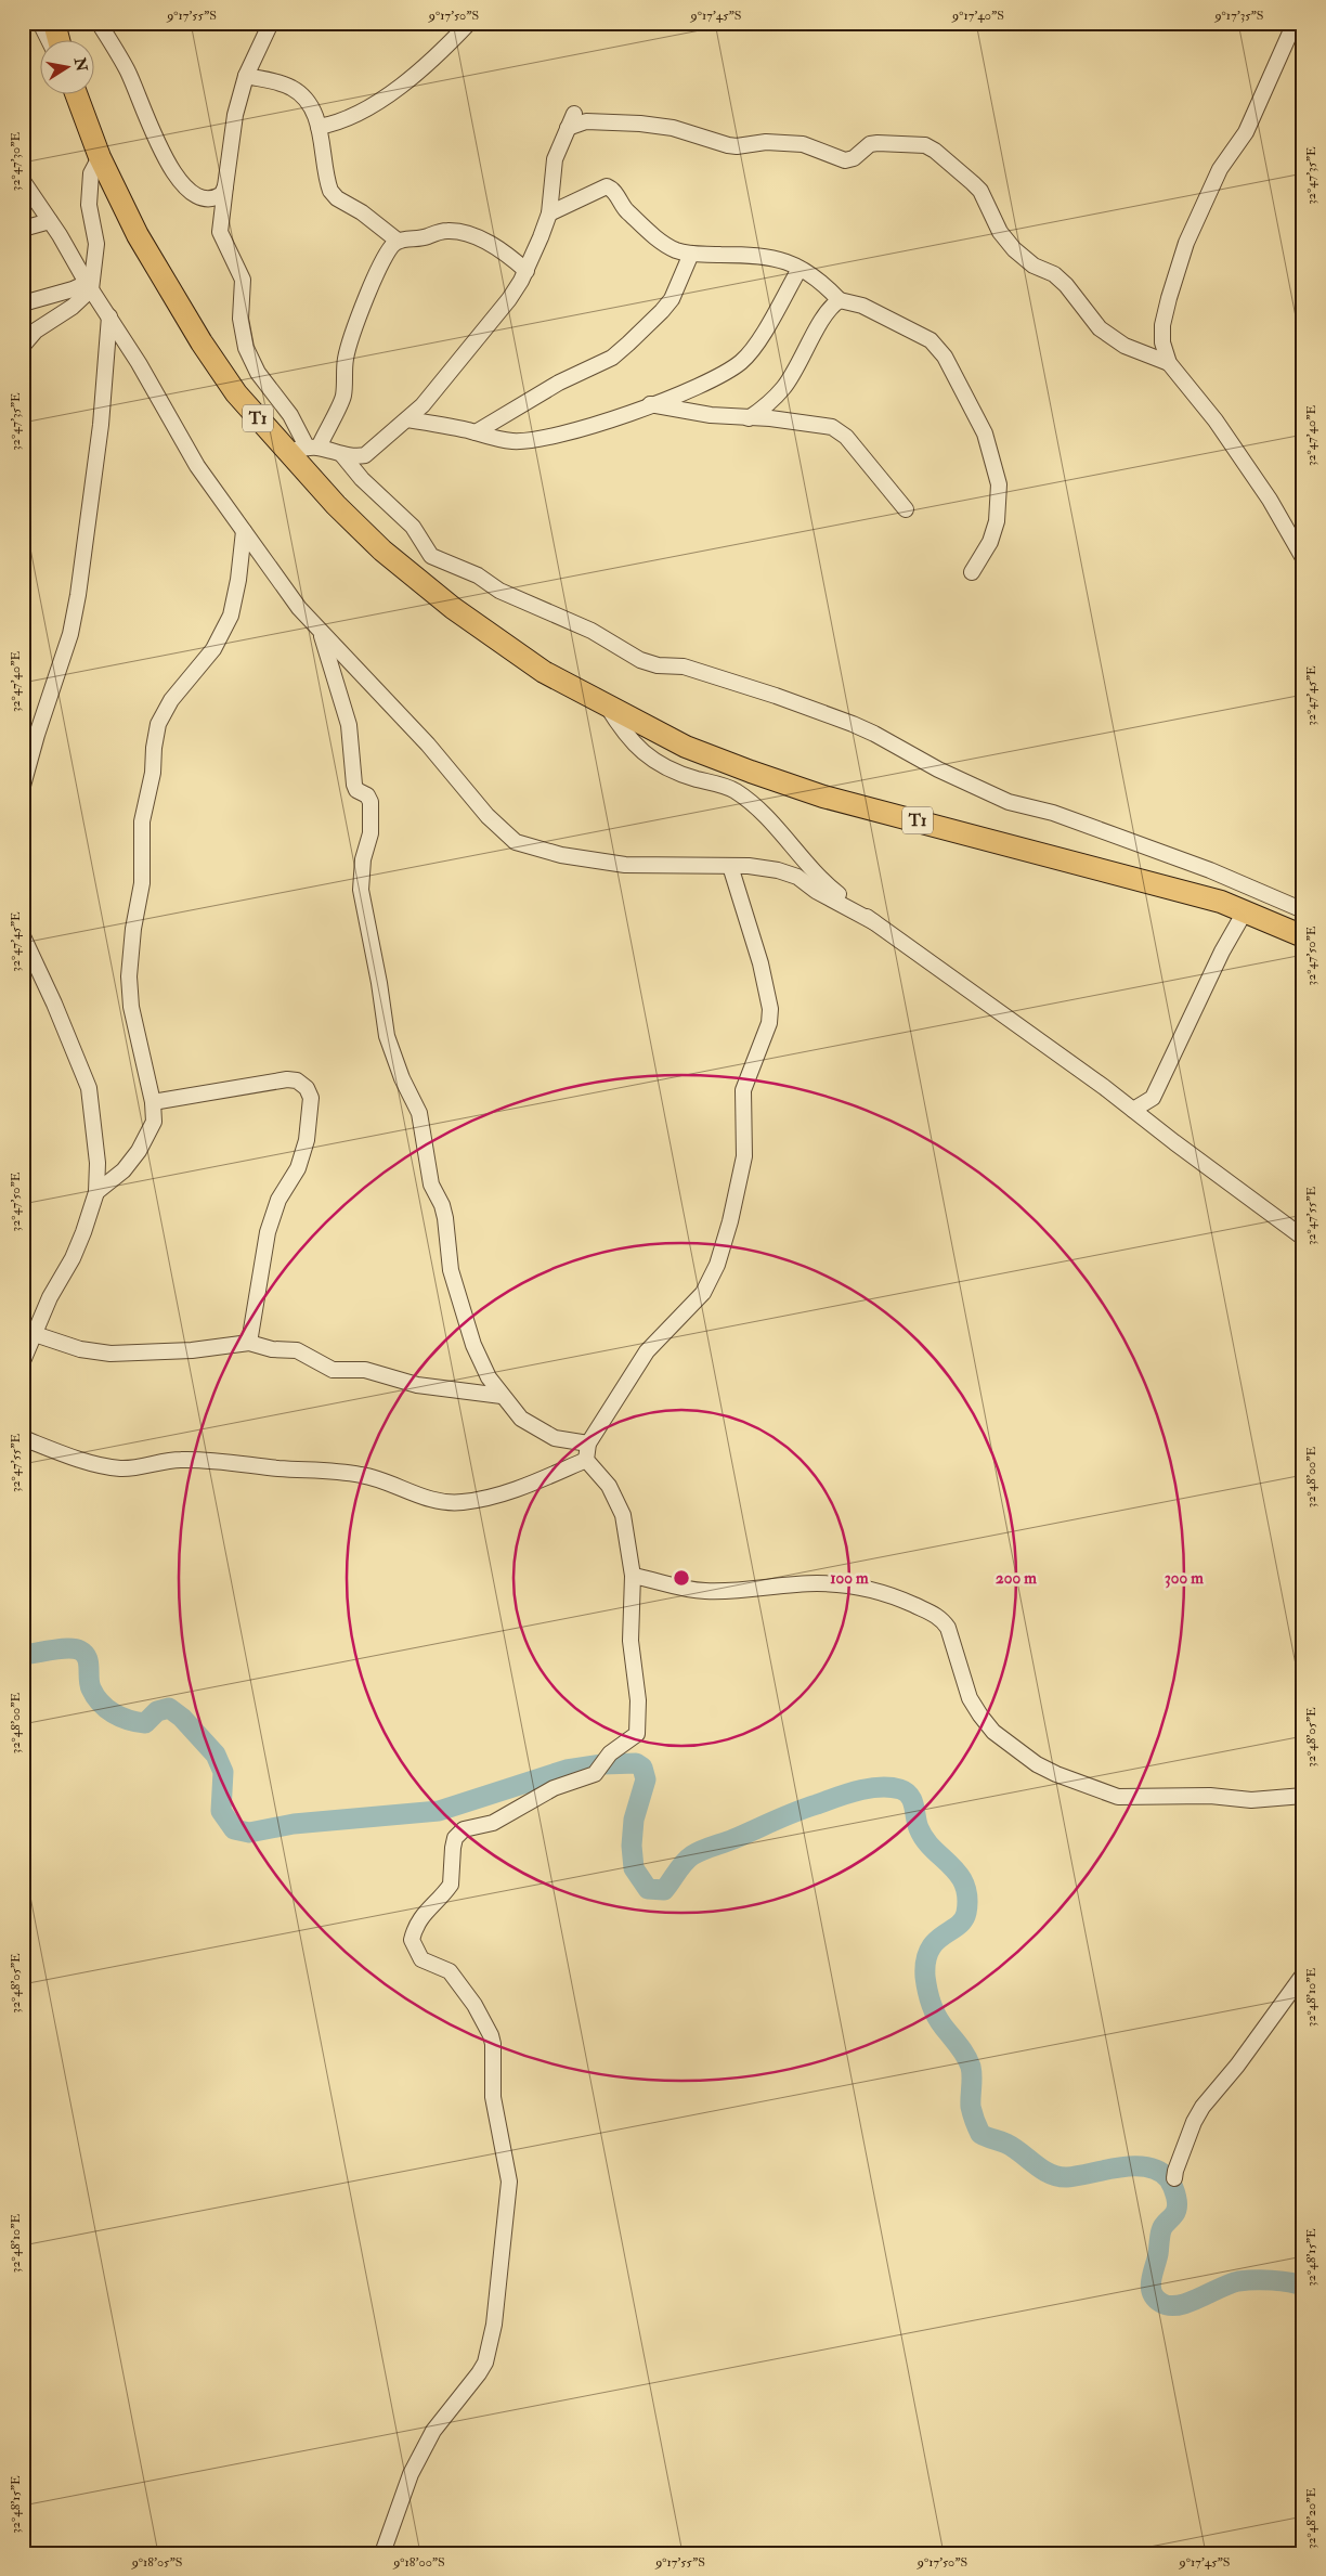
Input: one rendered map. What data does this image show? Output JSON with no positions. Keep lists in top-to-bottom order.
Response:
{
  "streets": {
    "highway": ["T1"]
  },
  "north": "right",
  "coordinates": [
    "9°17'55\"S",
    "9°17'50\"S",
    "9°17'45\"S",
    "9°17'40\"S",
    "9°17'35\"S",
    "32°47'30\"E",
    "32°47'35\"E",
    "32°47'40\"E",
    "32°47'45\"E",
    "32°47'50\"E",
    "32°47'55\"E",
    "32°48'00\"E",
    "32°48'05\"E",
    "32°48'10\"E",
    "32°48'15\"E",
    "32°48'20\"E",
    "9°18'05\"S",
    "9°18'00\"S"
  ],
  "rings": ["100 m", "200 m", "300 m"]
}
